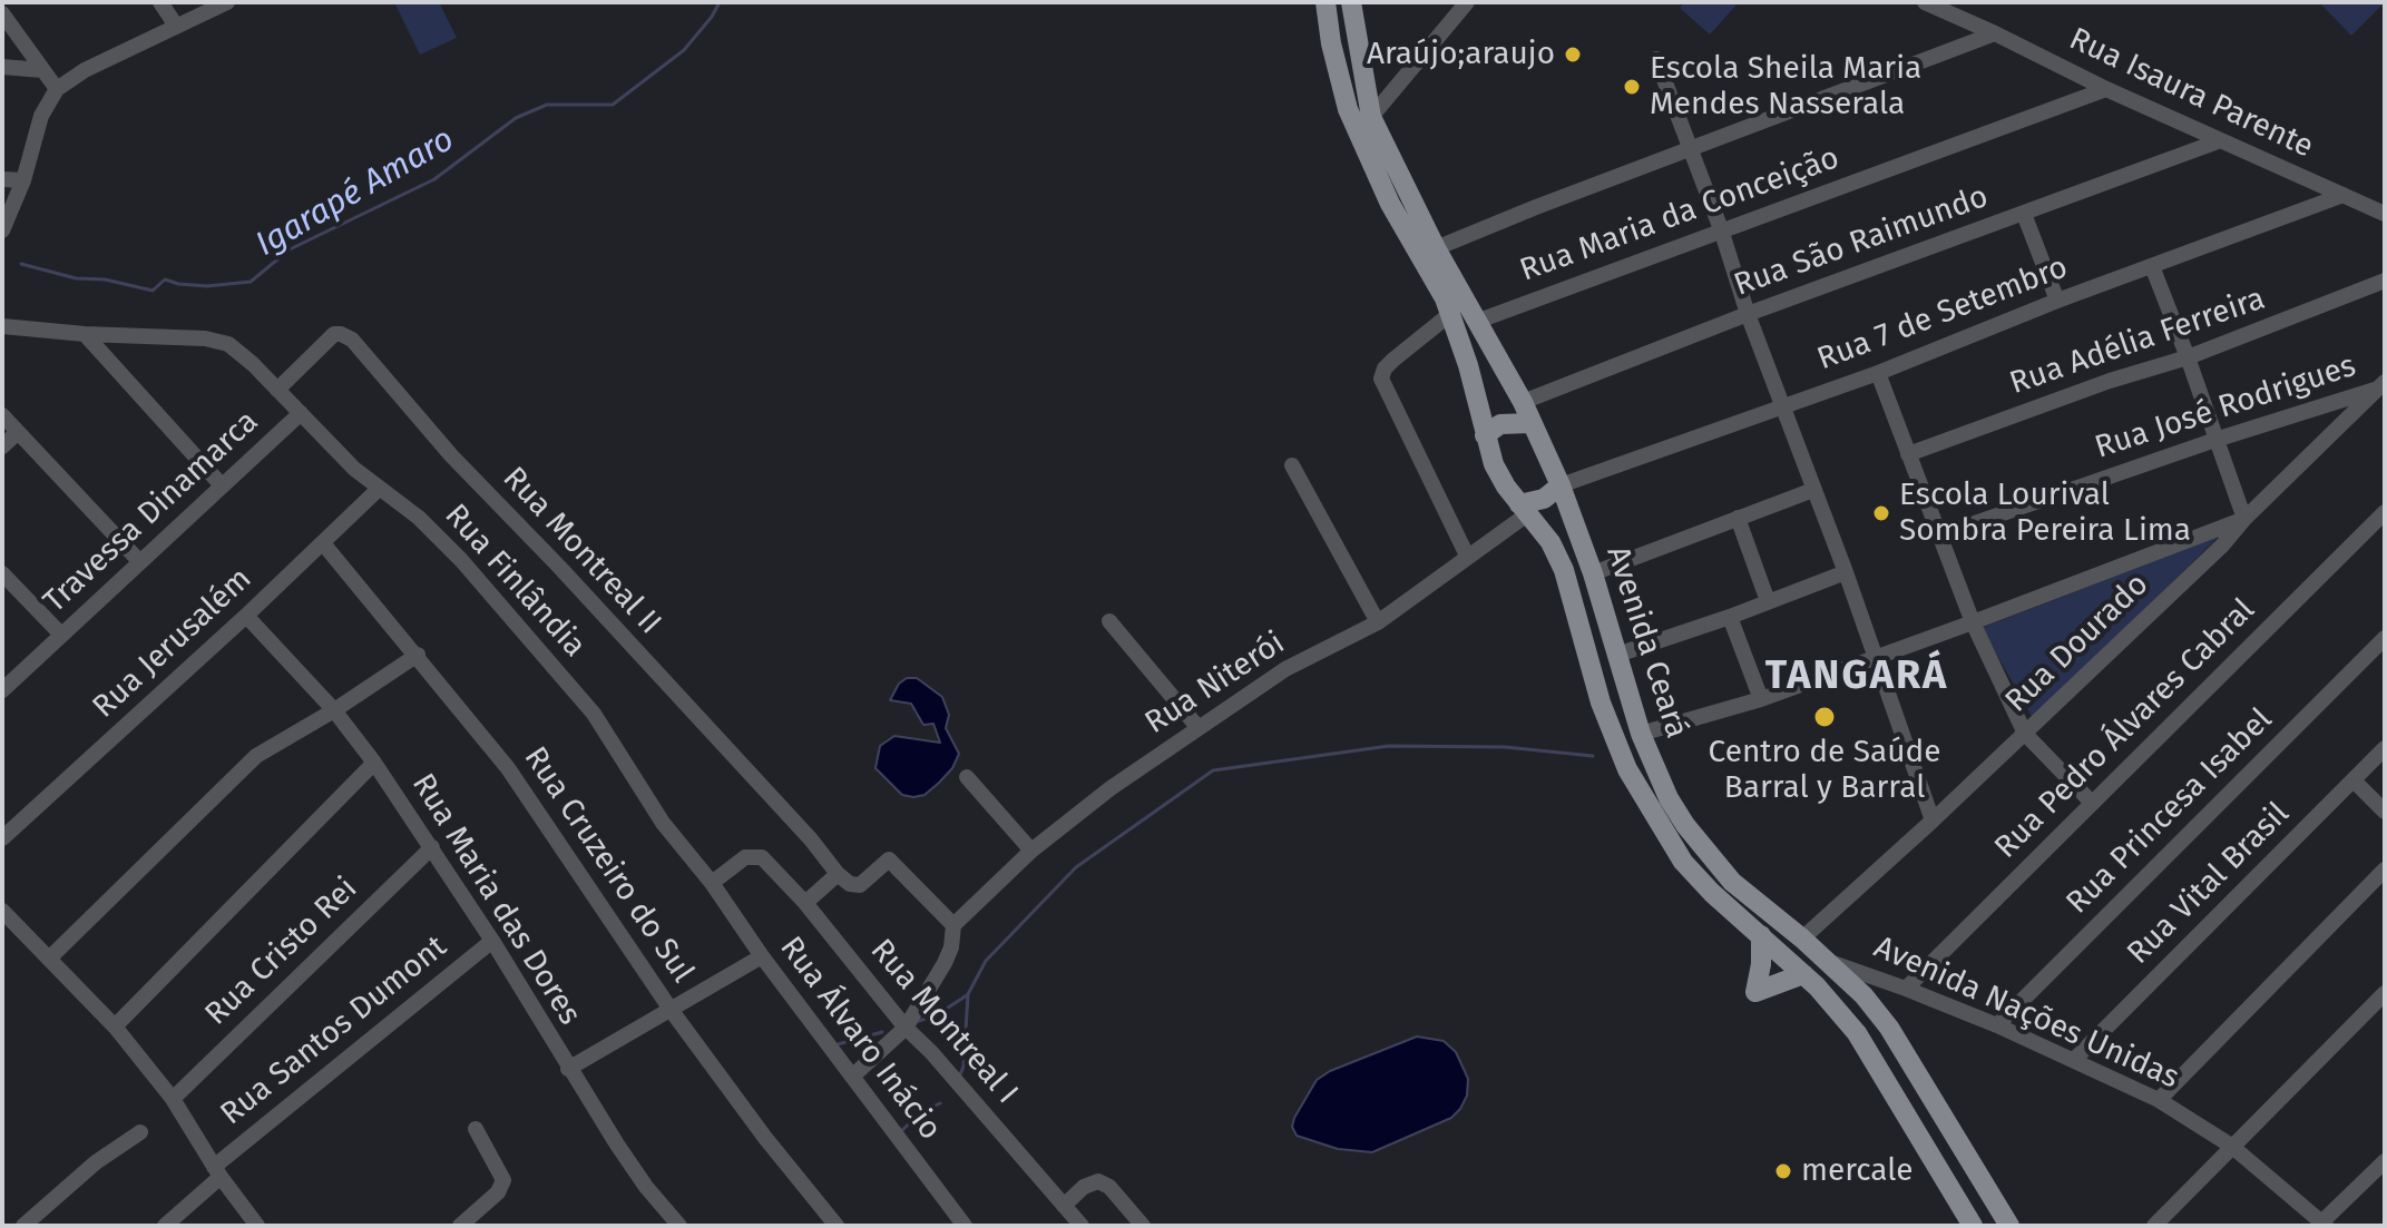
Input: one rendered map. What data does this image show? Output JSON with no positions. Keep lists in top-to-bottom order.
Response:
{
  "streets": {
    "main road": ["Avenida Ceará"],
    "street": [
      "Rua Isaura Parente",
      "Rua Maria da Conceição",
      "Rua São Raimundo",
      "Rua 7 de Setembro",
      "Rua Adélia Ferreira",
      "Rua José Rodrigues",
      "Travessa Dinamarca",
      "Rua Montreal II",
      "Rua Finlândia",
      "Rua Jerusalém",
      "Rua Dourado",
      "Rua Niterói",
      "Rua Pedro Álvares Cabral",
      "Rua Princesa Isabel",
      "Rua Cruzeiro do Sul",
      "Rua Vital Brasil",
      "Rua Maria das Dores",
      "Rua Cristo Rei",
      "Avenida Nações Unidas",
      "Rua Montreal I",
      "Rua Santos Dumont",
      "Rua Álvaro Inácio"
    ]
  },
  "crossings": [
    ["Rua Isaura Parente", "Rua Maria da Conceição"],
    ["Rua Isaura Parente", "Rua São Raimundo"],
    ["Rua Isaura Parente", "Rua 7 de Setembro"],
    ["Rua Maria da Conceição", "Avenida Ceará"],
    ["Rua São Raimundo", "Avenida Ceará"],
    ["Rua 7 de Setembro", "Avenida Ceará"],
    ["Rua José Rodrigues", "Rua Dourado"],
    ["Travessa Dinamarca", "Rua Finlândia"],
    ["Rua Montreal II", "Rua Finlândia"],
    ["Rua Finlândia", "Rua Jerusalém"],
    ["Rua Finlândia", "Rua Montreal I"],
    ["Rua Finlândia", "Rua Álvaro Inácio"],
    ["Avenida Ceará", "Rua Dourado"],
    ["Avenida Ceará", "Rua Niterói"],
    ["Avenida Ceará", "Avenida Nações Unidas"],
    ["Rua Jerusalém", "Rua Cruzeiro do Sul"],
    ["Rua Jerusalém", "Rua Maria das Dores"],
    ["Rua Pedro Álvares Cabral", "Avenida Nações Unidas"],
    ["Rua Princesa Isabel", "Avenida Nações Unidas"],
    ["Rua Vital Brasil", "Avenida Nações Unidas"],
    ["Rua Maria das Dores", "Rua Cristo Rei"],
    ["Rua Maria das Dores", "Rua Santos Dumont"],
    ["Rua Montreal I", "Rua Álvaro Inácio"]
  ],
  "districts": ["TANGARÁ"],
  "water": ["Igarapé Amaro"],
  "places": [
    "Araújo;araujo",
    "Escola Sheila Maria Mendes Nasserala",
    "Escola Lourival Sombra Pereira Lima",
    "Centro de Saúde Barral y Barral",
    "mercale"
  ]
}
